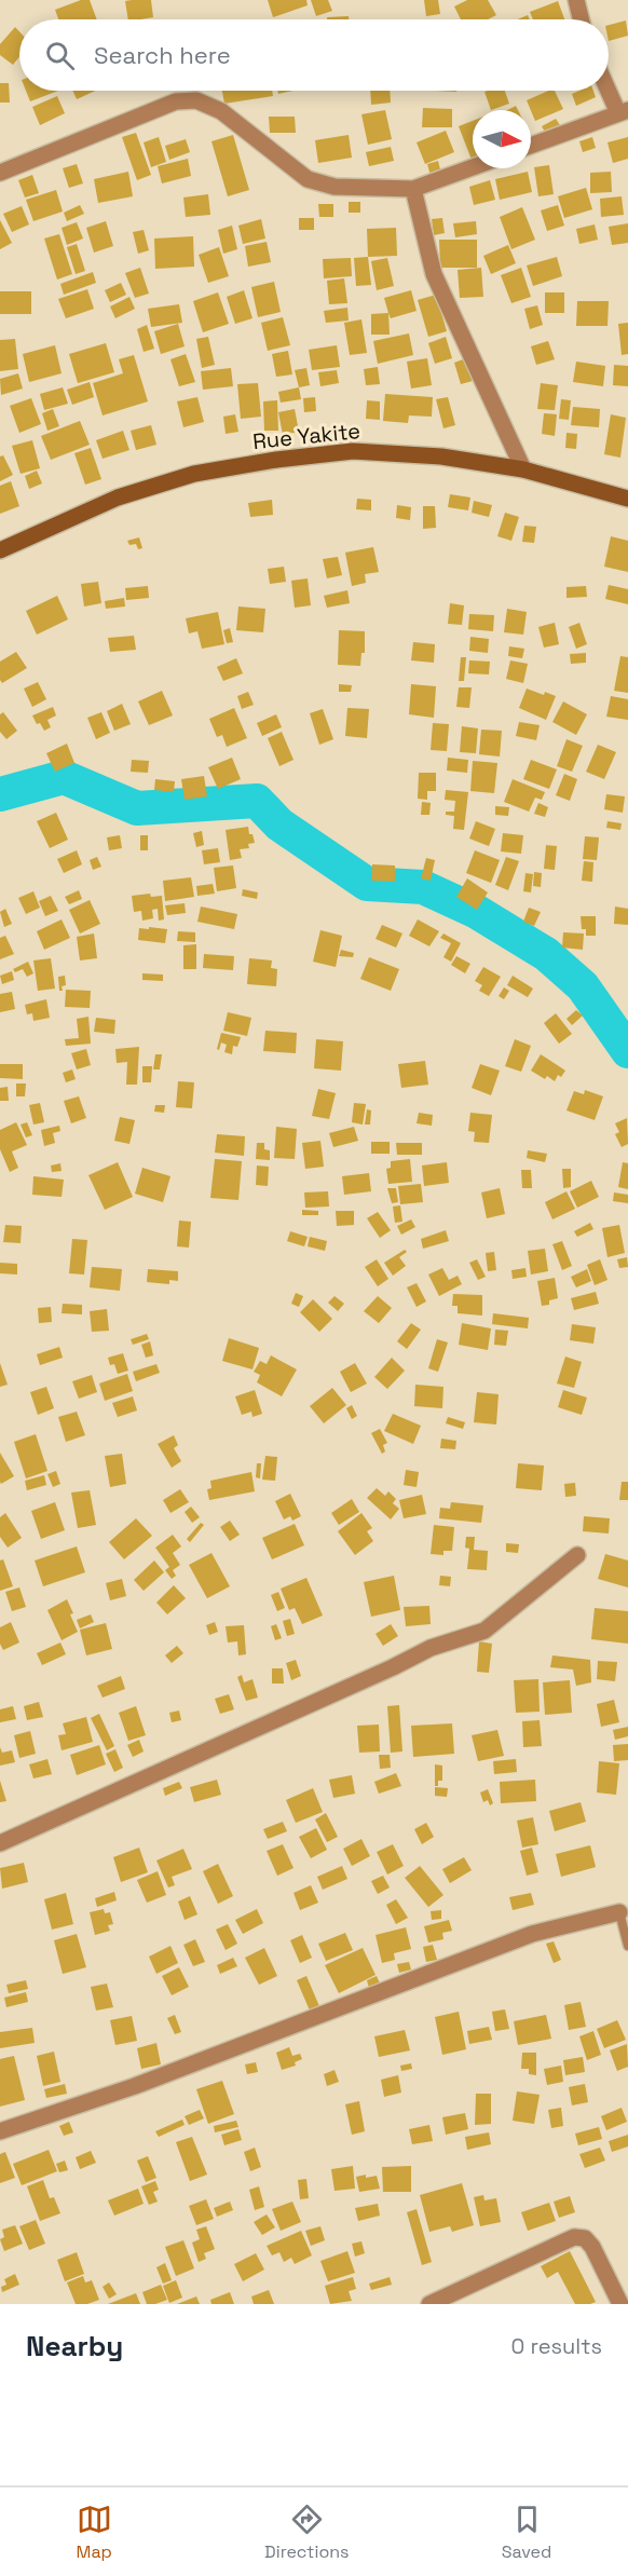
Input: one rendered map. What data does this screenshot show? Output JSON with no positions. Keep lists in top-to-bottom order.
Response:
{
  "streets": {
    "main road": ["Rue Yakite"]
  },
  "north": "right",
  "page": {
    "search": "Search here",
    "heading": ["Nearby", "0 results"],
    "nav": ["Map", "Directions", "Saved"]
  }
}
